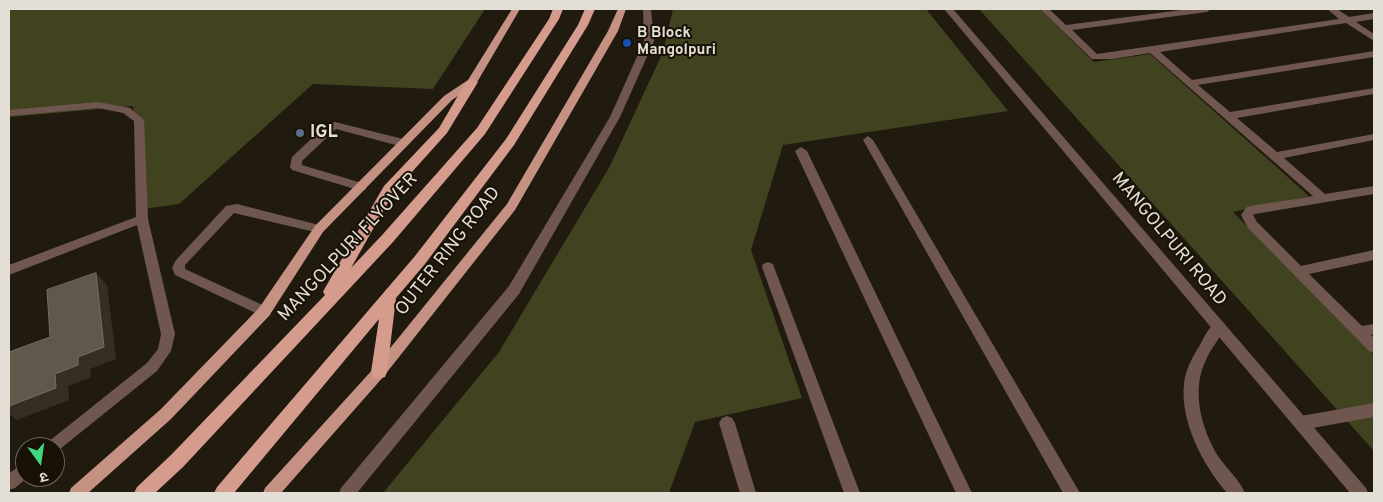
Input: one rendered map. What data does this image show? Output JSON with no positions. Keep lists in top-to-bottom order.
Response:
{
  "streets": {
    "highway": ["MANGOLPURI FLYOVER"],
    "main road": ["OUTER RING ROAD"],
    "street": ["MANGOLPURI ROAD"]
  },
  "places": ["B Block Mangolpuri", "IGL"],
  "north": "bottom"
}
